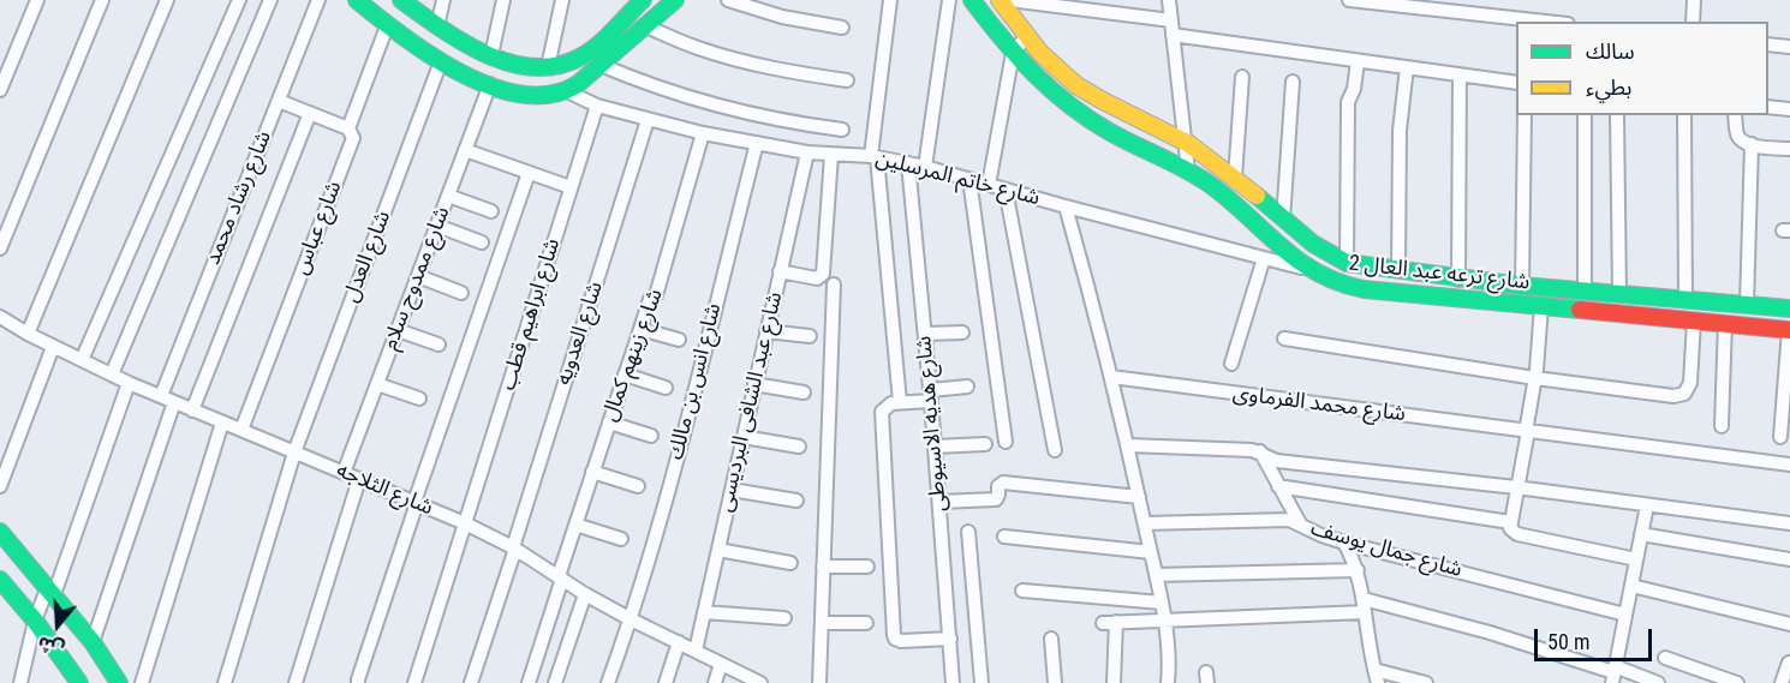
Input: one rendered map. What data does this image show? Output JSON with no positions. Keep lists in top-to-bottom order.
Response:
{
  "streets": {
    "street": [
      "شارع خاتم المرسلين",
      "شارع رشاد محمد",
      "شارع عباس",
      "شارع العدل",
      "شارع ترعه عبد العال 2",
      "شارع ممدوح سلام",
      "شارع ابراهيم قطب",
      "شارع العدويه",
      "شارع زينهم كمال",
      "شارع انس بن مالك",
      "شارع عبد الشافى البرديسى",
      "شارع محمد الفرماوى",
      "شارع هديه الاسيوطى",
      "شارع الثلاجه",
      "شارع جمال يوسف"
    ]
  },
  "crossings": [
    ["شارع خاتم المرسلين", "شارع ترعه عبد العال 2"],
    ["شارع خاتم المرسلين", "شارع ابراهيم قطب"],
    ["شارع خاتم المرسلين", "شارع العدويه"],
    ["شارع خاتم المرسلين", "شارع زينهم كمال"],
    ["شارع خاتم المرسلين", "شارع انس بن مالك"],
    ["شارع خاتم المرسلين", "شارع عبد الشافى البرديسى"],
    ["شارع خاتم المرسلين", "شارع هديه الاسيوطى"],
    ["شارع رشاد محمد", "شارع الثلاجه"],
    ["شارع عباس", "شارع الثلاجه"],
    ["شارع العدل", "شارع الثلاجه"],
    ["شارع ممدوح سلام", "شارع الثلاجه"],
    ["شارع ابراهيم قطب", "شارع الثلاجه"],
    ["شارع العدويه", "شارع الثلاجه"],
    ["شارع زينهم كمال", "شارع الثلاجه"],
    ["شارع انس بن مالك", "شارع الثلاجه"],
    ["شارع عبد الشافى البرديسى", "شارع الثلاجه"]
  ],
  "legend": ["سالك", "بطيء"],
  "scale_bar": "50 m",
  "north": "bottom"
}
